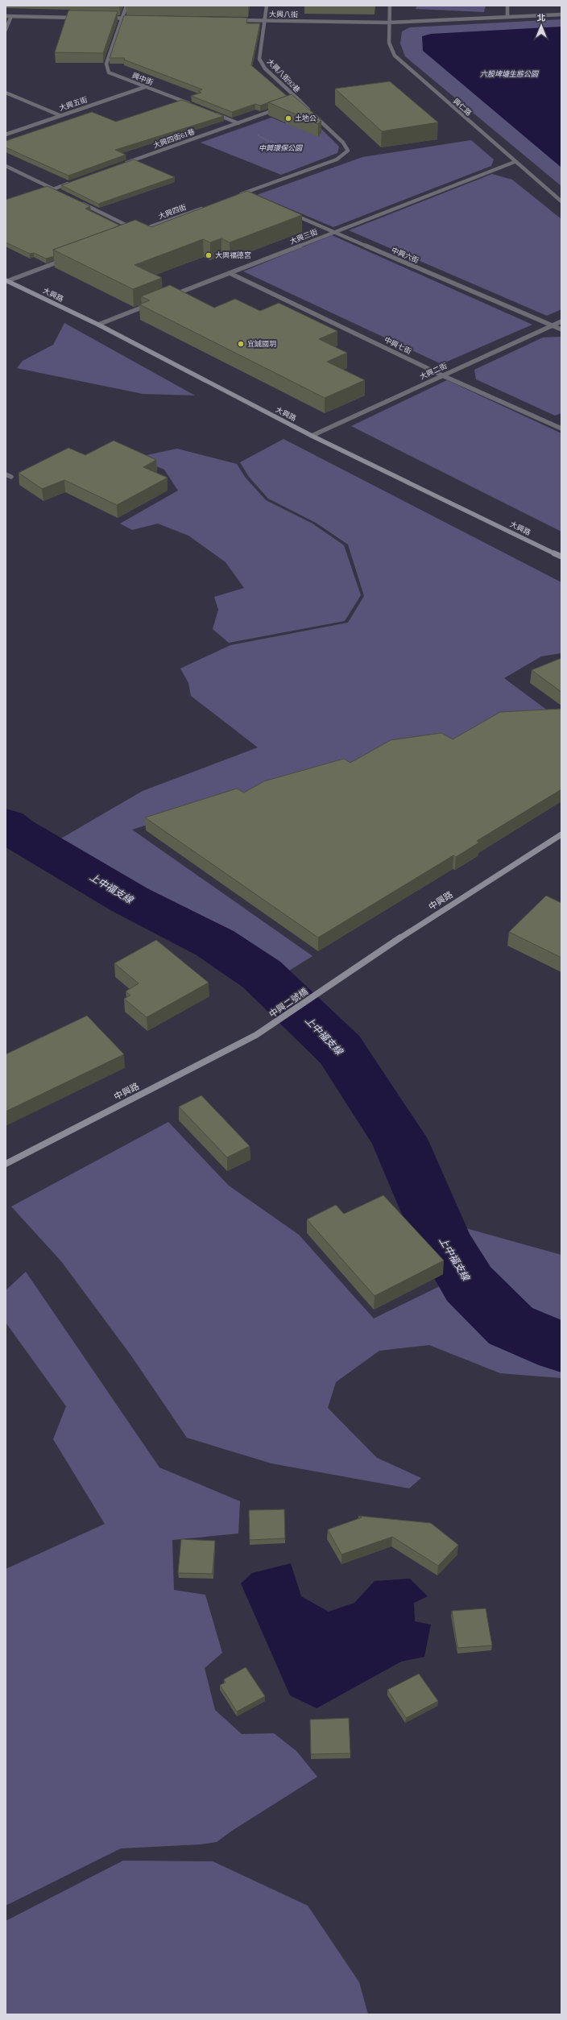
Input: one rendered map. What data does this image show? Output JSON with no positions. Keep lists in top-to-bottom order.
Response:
{
  "streets": {
    "street": [
      "大興八街",
      "大興八街92巷",
      "興中街",
      "大興五街",
      "興仁路",
      "大興四街61巷",
      "大興四街",
      "大興三街",
      "中興六街",
      "大興路",
      "中興七街",
      "大興二街",
      "中興路",
      "中興二號橋"
    ]
  },
  "crossings": [
    ["大興八街", "大興八街92巷"],
    ["大興八街", "興仁路"],
    ["興中街", "大興五街"],
    ["興仁路", "大興三街"],
    ["大興三街", "中興六街"],
    ["大興三街", "中興七街"],
    ["中興六街", "大興二街"],
    ["大興路", "大興二街"],
    ["中興七街", "大興二街"],
    ["中興路", "中興二號橋"]
  ],
  "water": ["上中福支線"],
  "parks": ["六股埤塘生態公園", "中興環保公園"],
  "places": ["土地公", "大興福德宮", "宜誠國玥"],
  "north": "top"
}
